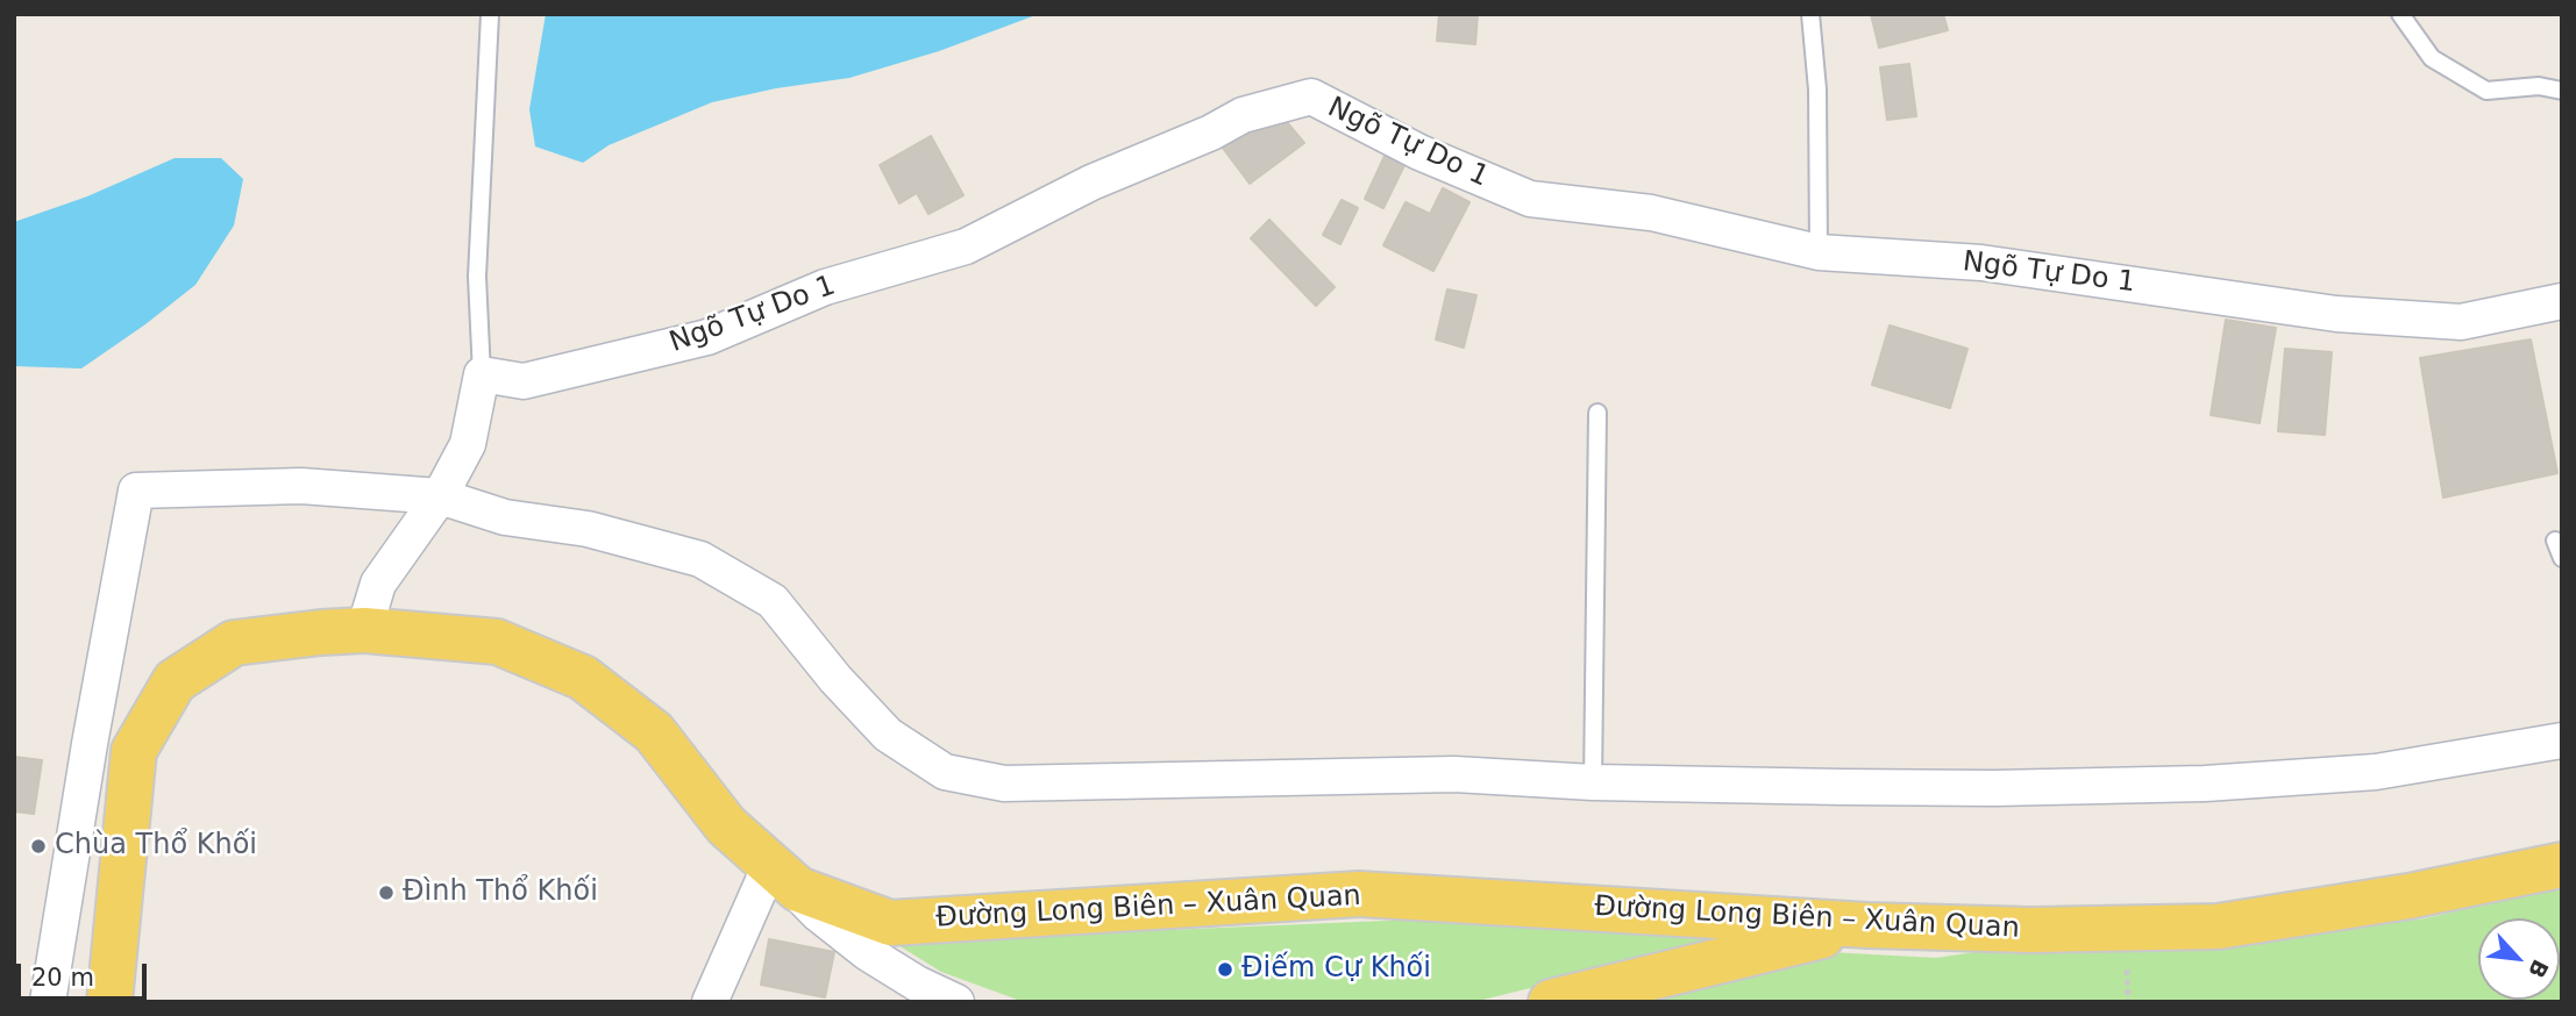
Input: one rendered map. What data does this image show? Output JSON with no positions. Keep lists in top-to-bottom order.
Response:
{
  "streets": {
    "main road": ["Đường Long Biên – Xuân Quan"],
    "street": ["Ngõ Tự Do 1"]
  },
  "places": ["Chùa Thổ Khối", "Đình Thổ Khối", "Điếm Cự Khối"],
  "scale_bar": "20 m",
  "north": "bottom right"
}
